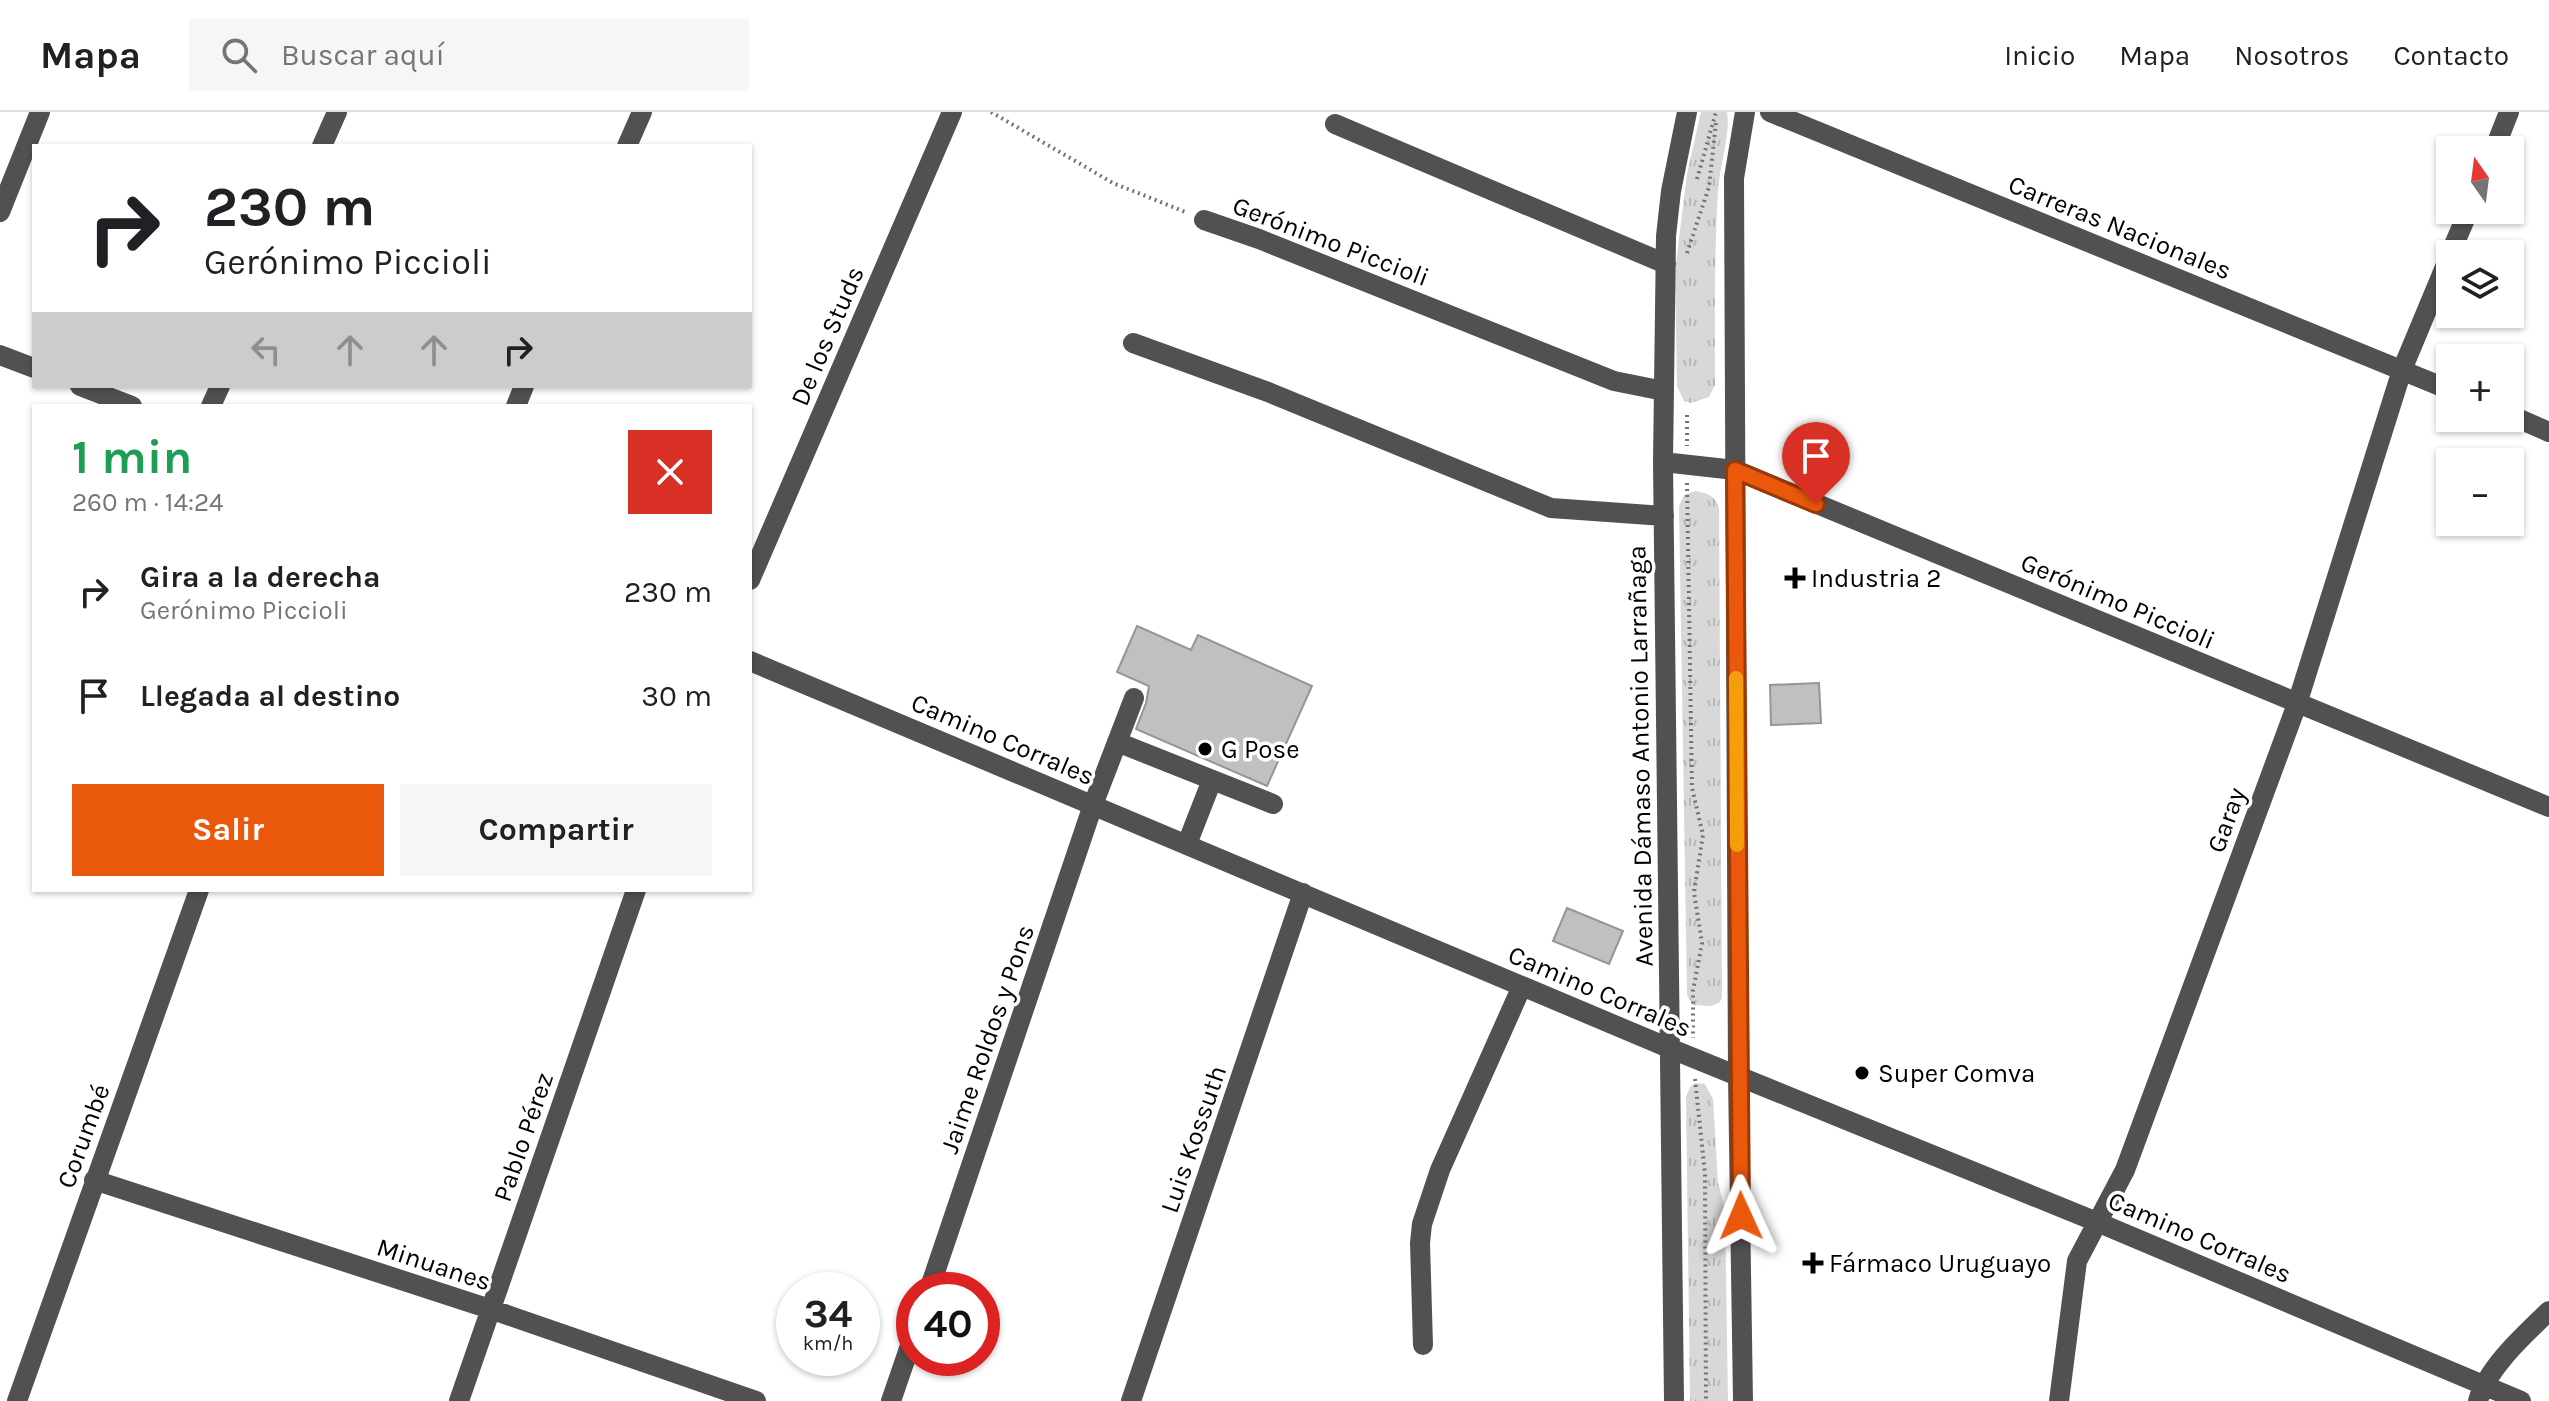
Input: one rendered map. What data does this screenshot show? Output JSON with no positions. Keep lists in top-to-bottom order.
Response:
{
  "streets": {
    "street": [
      "Carreras Nacionales",
      "Gerónimo Piccioli",
      "De los Studs",
      "Camino Corrales",
      "Avenida Dámaso Antonio Larrañaga",
      "Garay",
      "Jaime Roldos y Pons",
      "Corumbé",
      "Pablo Pérez",
      "Luis Kossuth",
      "Minuanes"
    ]
  },
  "crossings": [
    ["Carreras Nacionales", "Garay"],
    ["Gerónimo Piccioli", "Avenida Dámaso Antonio Larrañaga"],
    ["Gerónimo Piccioli", "Garay"],
    ["Camino Corrales", "Avenida Dámaso Antonio Larrañaga"],
    ["Camino Corrales", "Garay"],
    ["Camino Corrales", "Jaime Roldos y Pons"],
    ["Camino Corrales", "Luis Kossuth"],
    ["Corumbé", "Minuanes"],
    ["Pablo Pérez", "Minuanes"]
  ],
  "places": {
    "health": ["Industria 2", "Fármaco Uruguayo"],
    "other": ["G Pose", "Super Comva"]
  },
  "north": "top",
  "page": {
    "header": "Mapa",
    "search": "Buscar aquí",
    "nav": [
      "Inicio",
      "Mapa",
      "Nosotros",
      "Contacto"
    ],
    "map_buttons": ["+", "−"],
    "turn": ["230 m", "Gerónimo Piccioli"],
    "heading": ["1 min", "260 m · 14:24"],
    "list": [
      {
        "name": "Gira a la derecha",
        "note": "Gerónimo Piccioli",
        "value": "230 m"
      },
      {
        "name": "Llegada al destino",
        "value": "30 m"
      }
    ],
    "buttons": ["Salir", "Compartir"],
    "speed": "34 km/h",
    "limit": "40"
  }
}
